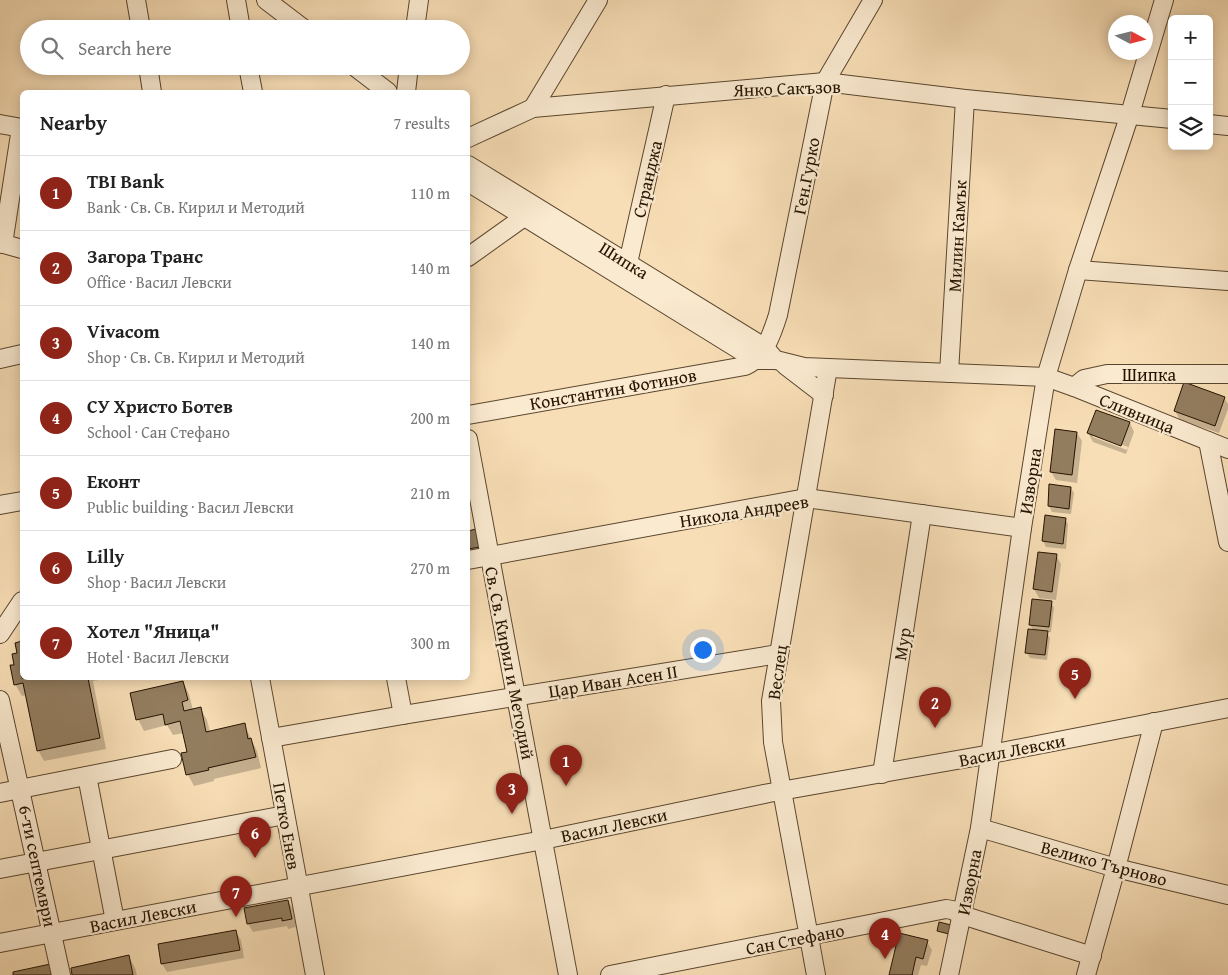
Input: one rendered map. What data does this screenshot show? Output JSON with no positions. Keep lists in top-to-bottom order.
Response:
{
  "streets": {
    "street": [
      "Янко Сакъзов",
      "Ген.Гурко",
      "Странджа",
      "Милин Камък",
      "Шипка",
      "Константин Фотинов",
      "Сливница",
      "Изворна",
      "Никола Андреев",
      "Мур",
      "Св. Св. Кирил и Методий",
      "Веслец",
      "Цар Иван Асен II",
      "Васил Левски",
      "Петко Енев",
      "Велико Търново",
      "6-ти септември",
      "Сан Стефано"
    ]
  },
  "crossings": [
    ["Янко Сакъзов", "Ген.Гурко"],
    ["Янко Сакъзов", "Странджа"],
    ["Янко Сакъзов", "Милин Камък"],
    ["Янко Сакъзов", "Изворна"],
    ["Ген.Гурко", "Шипка"],
    ["Ген.Гурко", "Константин Фотинов"],
    ["Странджа", "Шипка"],
    ["Милин Камък", "Шипка"],
    ["Шипка", "Константин Фотинов"],
    ["Шипка", "Сливница"],
    ["Шипка", "Изворна"],
    ["Шипка", "Веслец"],
    ["Сливница", "Изворна"],
    ["Изворна", "Никола Андреев"],
    ["Изворна", "Васил Левски"],
    ["Изворна", "Велико Търново"],
    ["Изворна", "Сан Стефано"],
    ["Никола Андреев", "Мур"],
    ["Никола Андреев", "Св. Св. Кирил и Методий"],
    ["Никола Андреев", "Веслец"],
    ["Мур", "Васил Левски"],
    ["Св. Св. Кирил и Методий", "Цар Иван Асен II"],
    ["Св. Св. Кирил и Методий", "Васил Левски"],
    ["Веслец", "Цар Иван Асен II"],
    ["Веслец", "Васил Левски"],
    ["Веслец", "Сан Стефано"],
    ["Цар Иван Асен II", "Петко Енев"],
    ["Васил Левски", "Петко Енев"],
    ["Васил Левски", "6-ти септември"]
  ],
  "north": "right",
  "page": {
    "map_buttons": ["+", "−"],
    "search": "Search here",
    "heading": ["Nearby", "7 results"],
    "list": [
      {
        "mark": "1",
        "name": "TBI Bank",
        "note": "Bank · Св. Св. Кирил и Методий",
        "value": "110 m"
      },
      {
        "mark": "2",
        "name": "Загора Транс",
        "note": "Office · Васил Левски",
        "value": "140 m"
      },
      {
        "mark": "3",
        "name": "Vivacom",
        "note": "Shop · Св. Св. Кирил и Методий",
        "value": "140 m"
      },
      {
        "mark": "4",
        "name": "СУ Христо Ботев",
        "note": "School · Сан Стефано",
        "value": "200 m"
      },
      {
        "mark": "5",
        "name": "Еконт",
        "note": "Public building · Васил Левски",
        "value": "210 m"
      },
      {
        "mark": "6",
        "name": "Lilly",
        "note": "Shop · Васил Левски",
        "value": "270 m"
      },
      {
        "mark": "7",
        "name": "Хотел \"Яница\"",
        "note": "Hotel · Васил Левски",
        "value": "300 m"
      }
    ],
    "pins": [
      "5",
      "2",
      "1",
      "3",
      "6",
      "7",
      "4"
    ]
  }
}
